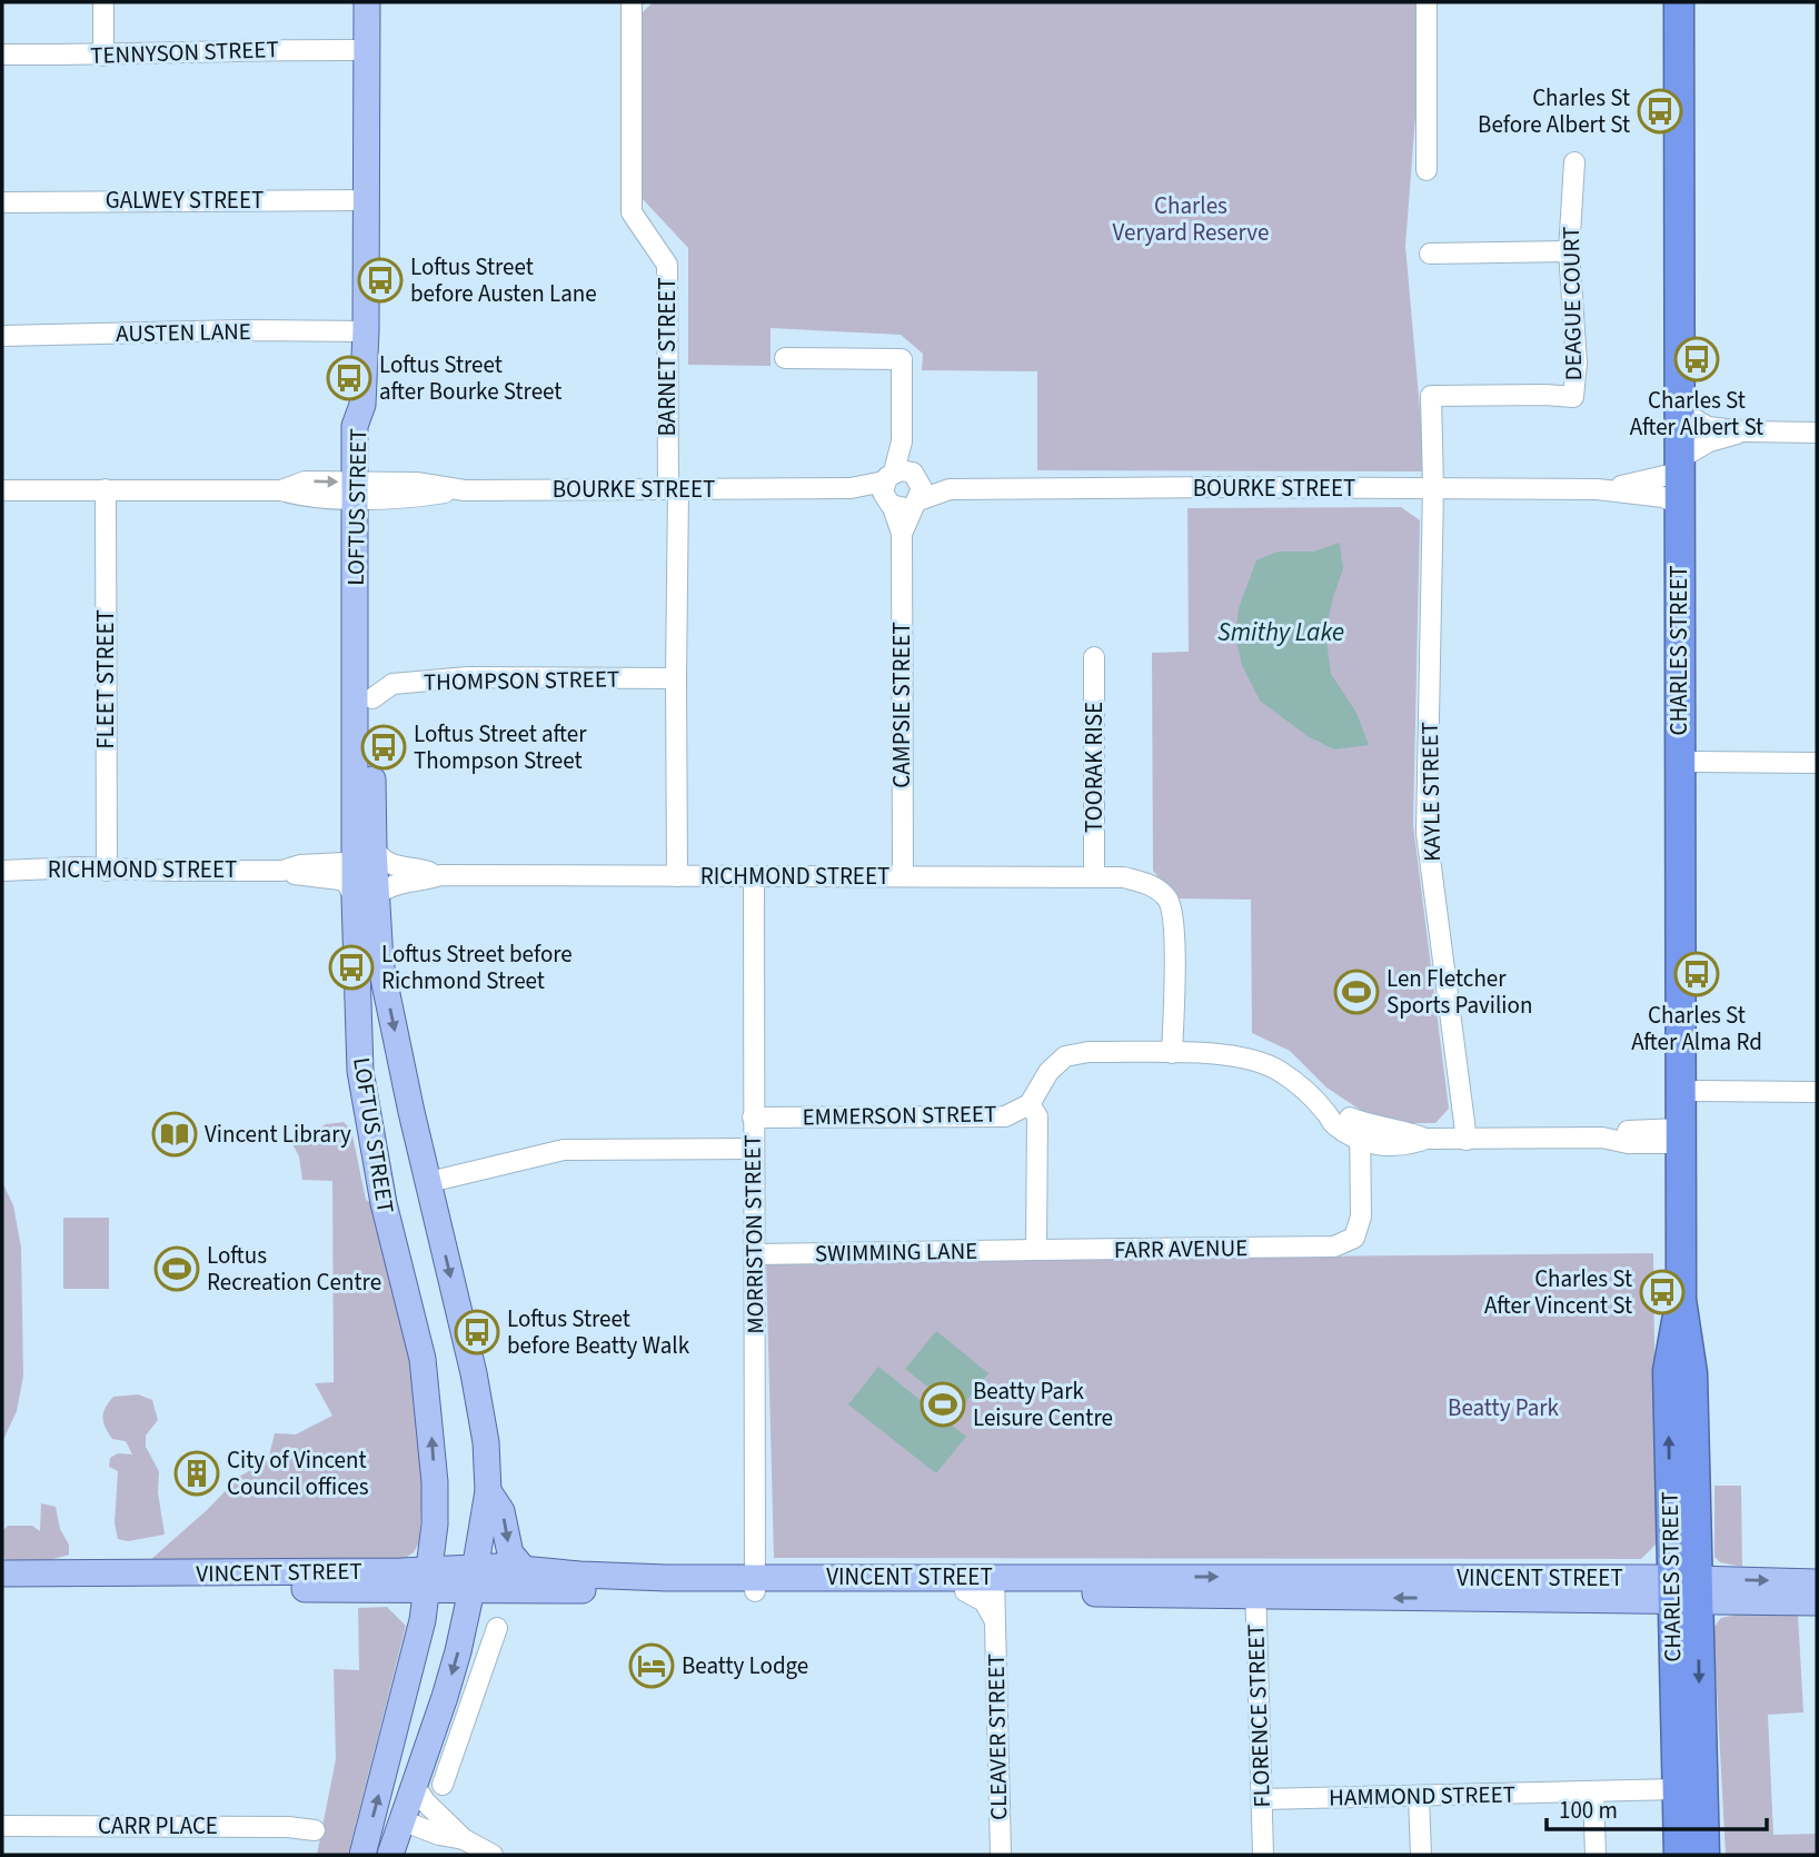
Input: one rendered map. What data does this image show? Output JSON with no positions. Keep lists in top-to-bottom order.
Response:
{
  "streets": {
    "highway": ["CHARLES STREET"],
    "main road": ["LOFTUS STREET", "VINCENT STREET"],
    "street": [
      "TENNYSON STREET",
      "GALWEY STREET",
      "DEAGUE COURT",
      "AUSTEN LANE",
      "BARNET STREET",
      "BOURKE STREET",
      "FLEET STREET",
      "THOMPSON STREET",
      "CAMPSIE STREET",
      "TOORAK RISE",
      "KAYLE STREET",
      "RICHMOND STREET",
      "EMMERSON STREET",
      "MORRISTON STREET",
      "FARR AVENUE",
      "SWIMMING LANE",
      "FLORENCE STREET",
      "CLEAVER STREET",
      "HAMMOND STREET",
      "CARR PLACE"
    ]
  },
  "crossings": [
    ["TENNYSON STREET", "LOFTUS STREET"],
    ["GALWEY STREET", "LOFTUS STREET"],
    ["DEAGUE COURT", "KAYLE STREET"],
    ["AUSTEN LANE", "LOFTUS STREET"],
    ["BARNET STREET", "BOURKE STREET"],
    ["BARNET STREET", "THOMPSON STREET"],
    ["BARNET STREET", "RICHMOND STREET"],
    ["BOURKE STREET", "LOFTUS STREET"],
    ["BOURKE STREET", "CHARLES STREET"],
    ["BOURKE STREET", "FLEET STREET"],
    ["BOURKE STREET", "CAMPSIE STREET"],
    ["BOURKE STREET", "KAYLE STREET"],
    ["LOFTUS STREET", "THOMPSON STREET"],
    ["LOFTUS STREET", "RICHMOND STREET"],
    ["LOFTUS STREET", "VINCENT STREET"],
    ["CHARLES STREET", "EMMERSON STREET"],
    ["CHARLES STREET", "VINCENT STREET"],
    ["CHARLES STREET", "HAMMOND STREET"],
    ["FLEET STREET", "RICHMOND STREET"],
    ["CAMPSIE STREET", "RICHMOND STREET"],
    ["TOORAK RISE", "RICHMOND STREET"],
    ["KAYLE STREET", "EMMERSON STREET"],
    ["RICHMOND STREET", "EMMERSON STREET"],
    ["RICHMOND STREET", "MORRISTON STREET"],
    ["EMMERSON STREET", "MORRISTON STREET"],
    ["EMMERSON STREET", "FARR AVENUE"],
    ["MORRISTON STREET", "SWIMMING LANE"],
    ["MORRISTON STREET", "VINCENT STREET"],
    ["FARR AVENUE", "SWIMMING LANE"],
    ["VINCENT STREET", "FLORENCE STREET"],
    ["VINCENT STREET", "CLEAVER STREET"],
    ["FLORENCE STREET", "HAMMOND STREET"]
  ],
  "water": ["Smithy Lake"],
  "parks": ["Charles Veryard Reserve", "Beatty Park"],
  "places": {
    "bus stop": [
      "Charles St Before Albert St",
      "Loftus Street before Austen Lane",
      "Charles St After Albert St",
      "Loftus Street after Bourke Street",
      "Loftus Street after Thompson Street",
      "Loftus Street before Richmond Street",
      "Charles St After Alma Rd",
      "Charles St After Vincent St",
      "Loftus Street before Beatty Walk"
    ],
    "sports": ["Len Fletcher Sports Pavilion", "Loftus Recreation Centre", "Beatty Park Leisure Centre"],
    "library": ["Vincent Library"],
    "building": ["City of Vincent Council offices"],
    "hotel": ["Beatty Lodge"]
  },
  "scale_bar": "100 m"
}
